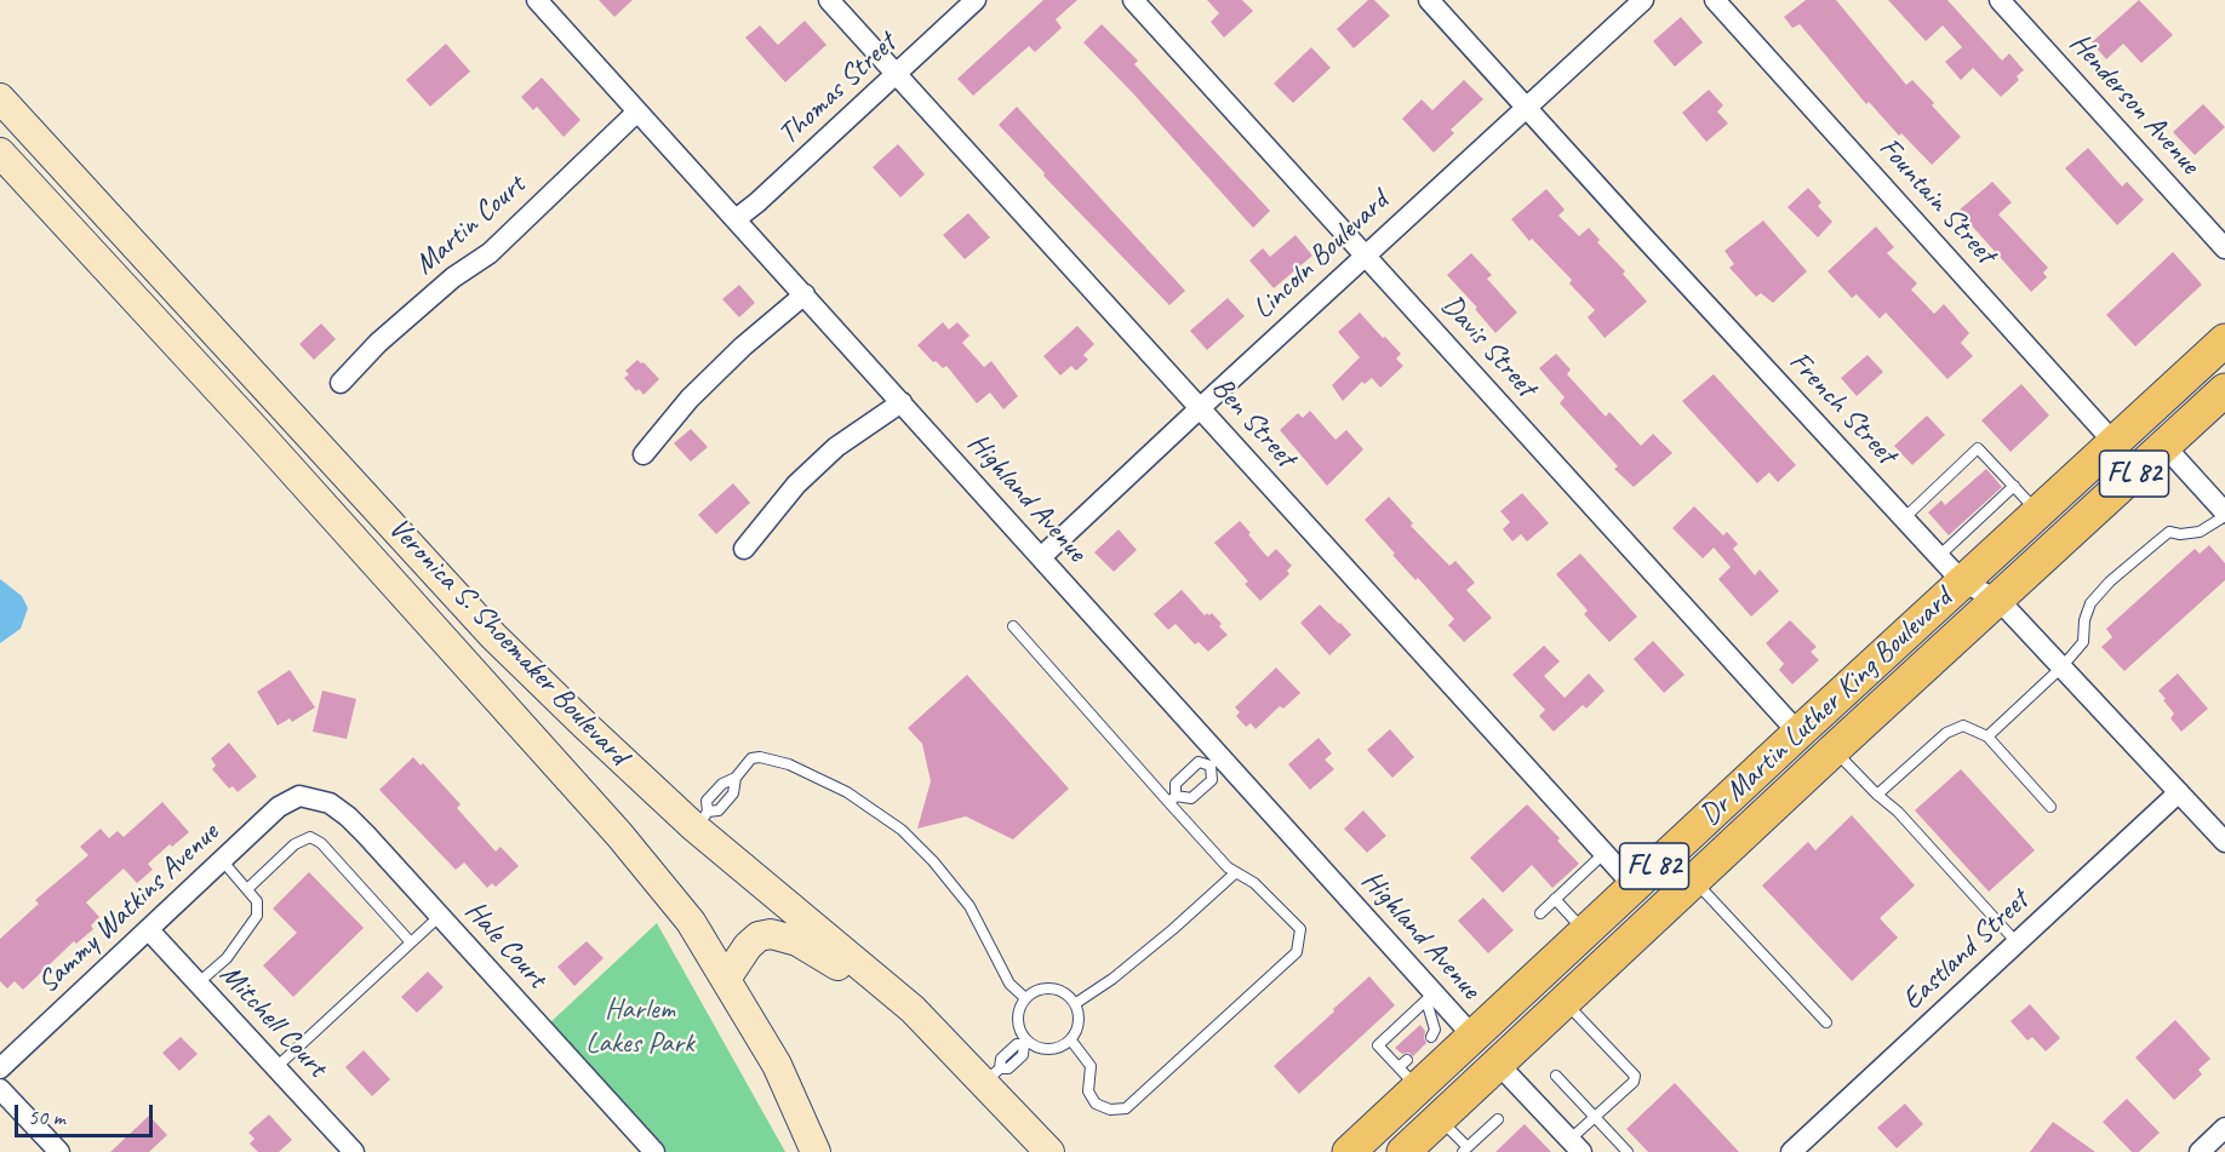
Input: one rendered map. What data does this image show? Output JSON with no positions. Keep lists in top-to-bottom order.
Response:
{
  "streets": {
    "main road": ["FL 82", "Dr Martin Luther King Boulevard"],
    "street": [
      "Thomas Street",
      "Henderson Avenue",
      "Fountain Street",
      "Martin Court",
      "Lincoln Boulevard",
      "Davis Street",
      "French Street",
      "Ben Street",
      "Highland Avenue",
      "Veronica S. Shoemaker Boulevard",
      "Sammy Watkins Avenue",
      "Hale Court",
      "Eastland Street",
      "Mitchell Court"
    ]
  },
  "crossings": [
    ["Thomas Street", "Ben Street"],
    ["Thomas Street", "Highland Avenue"],
    ["Fountain Street", "FL 82"],
    ["Martin Court", "Highland Avenue"],
    ["Lincoln Boulevard", "Davis Street"],
    ["Lincoln Boulevard", "French Street"],
    ["Lincoln Boulevard", "Ben Street"],
    ["Lincoln Boulevard", "Highland Avenue"],
    ["Davis Street", "Dr Martin Luther King Boulevard"],
    ["French Street", "Dr Martin Luther King Boulevard"],
    ["French Street", "Eastland Street"],
    ["Ben Street", "Dr Martin Luther King Boulevard"],
    ["FL 82", "Dr Martin Luther King Boulevard"],
    ["Highland Avenue", "Dr Martin Luther King Boulevard"],
    ["Sammy Watkins Avenue", "Hale Court"],
    ["Sammy Watkins Avenue", "Mitchell Court"]
  ],
  "parks": ["Harlem Lakes Park"],
  "scale_bar": "50 m"
}
